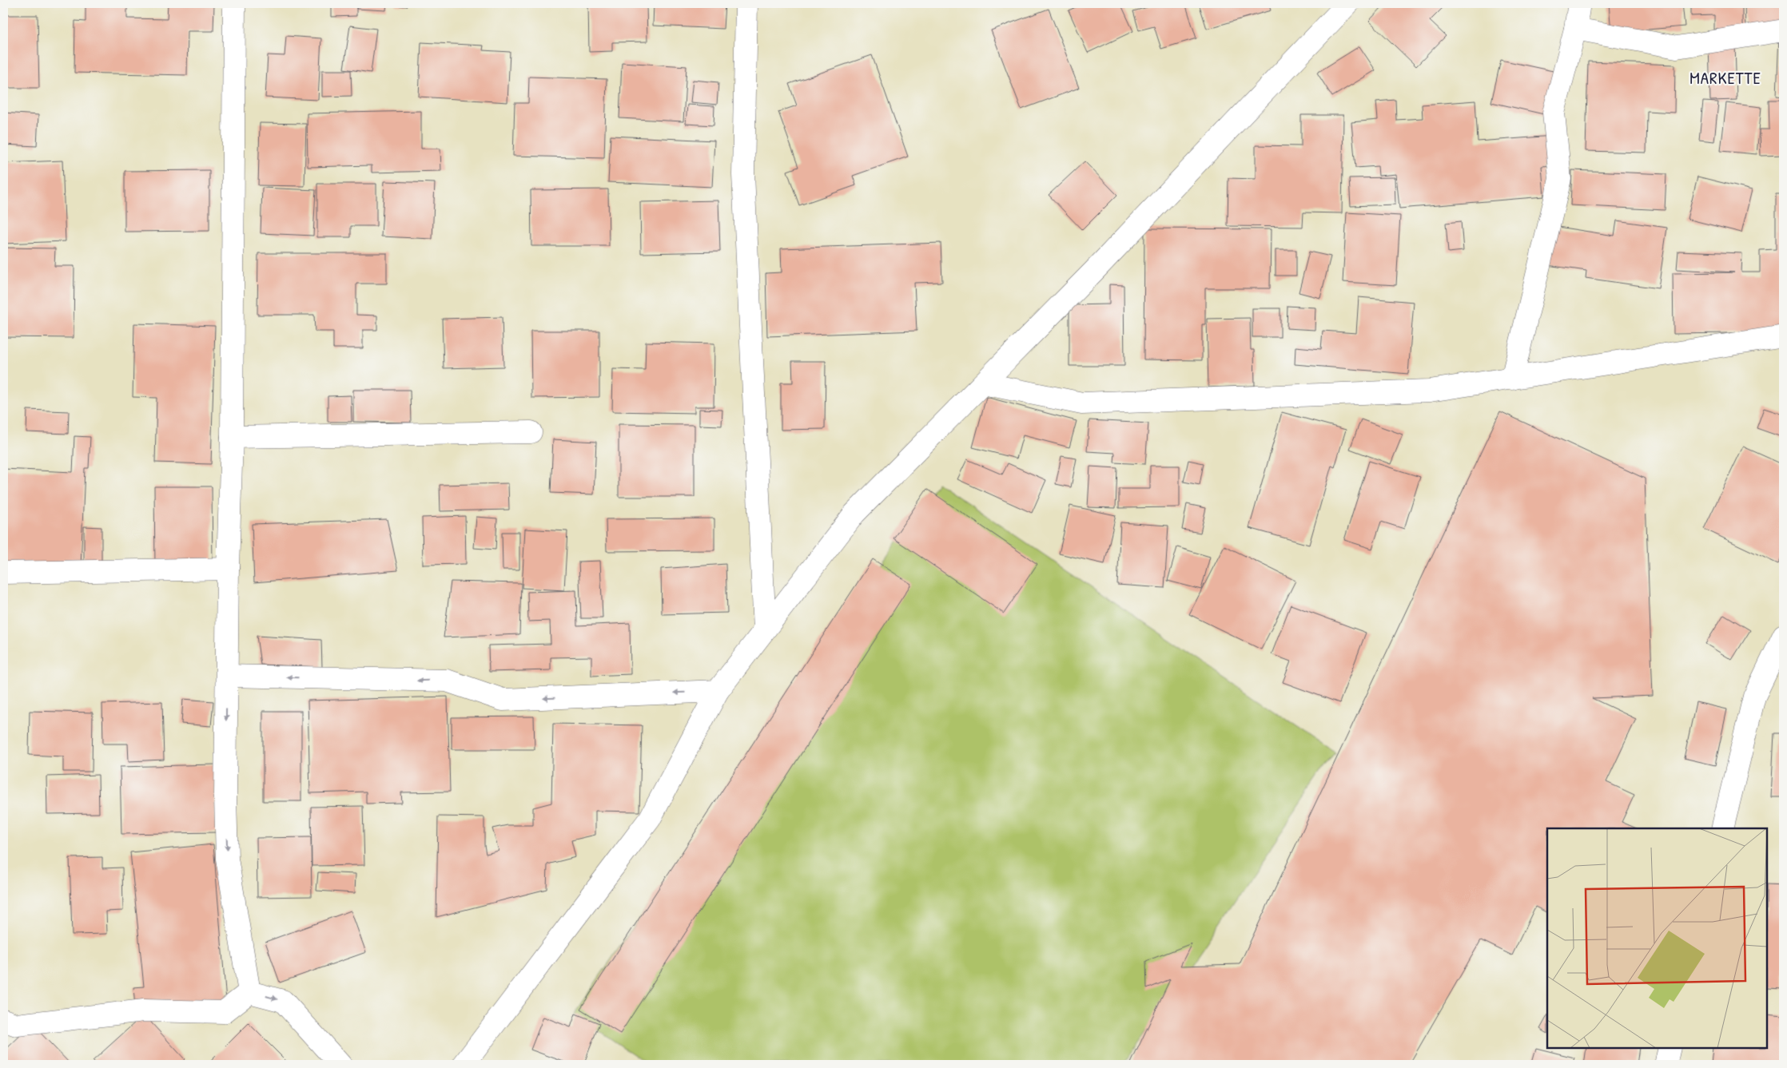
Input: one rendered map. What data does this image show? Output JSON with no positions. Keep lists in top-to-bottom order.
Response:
{
  "districts": ["MARKETTE"]
}
